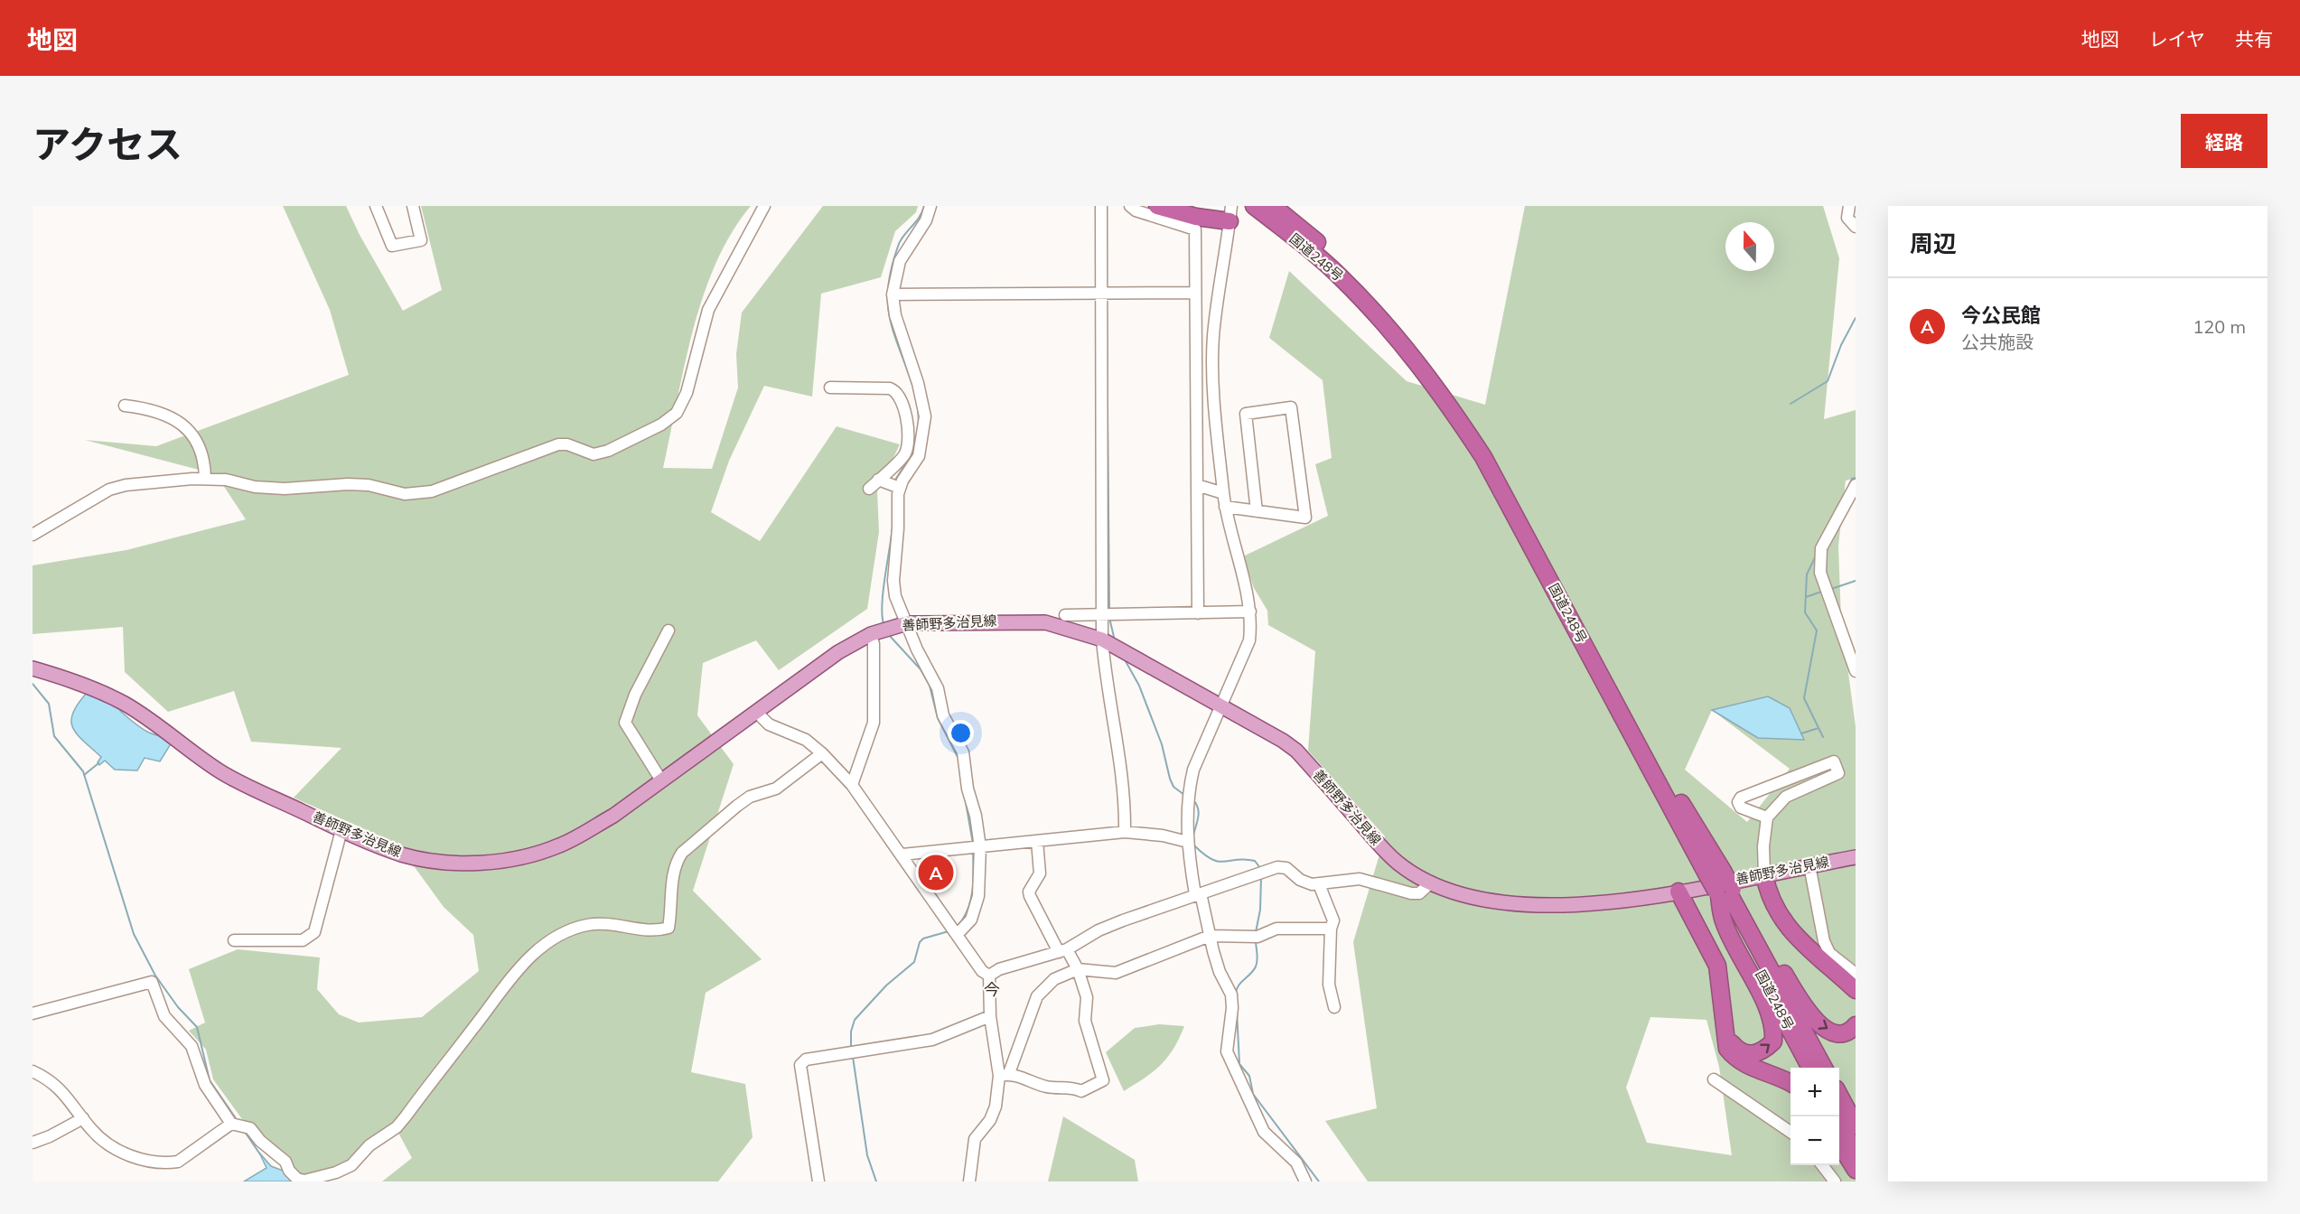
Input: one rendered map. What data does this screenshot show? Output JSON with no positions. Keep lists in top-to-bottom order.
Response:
{
  "streets": {
    "highway": ["国道248号"],
    "main road": ["善師野多治見線"]
  },
  "districts": ["今"],
  "north": "top",
  "page": {
    "header": "地図",
    "nav": ["地図", "レイヤ", "共有"],
    "title": "アクセス",
    "buttons": "経路",
    "heading": "周辺",
    "list": [
      {
        "mark": "A",
        "name": "今公民館",
        "note": "公共施設",
        "value": "120 m"
      }
    ],
    "pins": "A",
    "map_buttons": ["+", "−"]
  }
}
